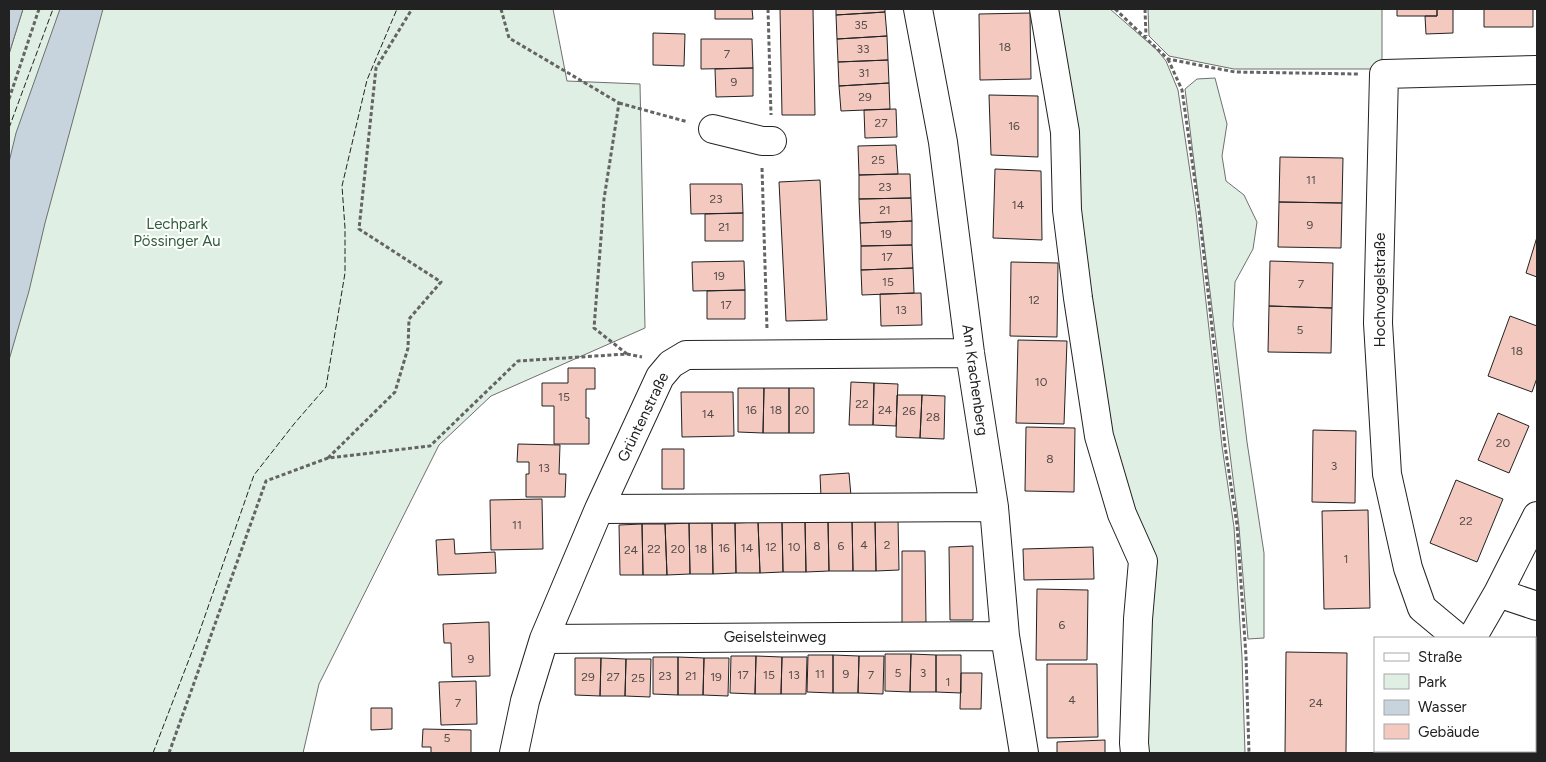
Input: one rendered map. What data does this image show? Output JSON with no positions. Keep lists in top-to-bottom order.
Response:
{
  "streets": {
    "street": [
      "Hochvogelstraße",
      "Am Krachenberg",
      "Grüntenstraße",
      "Geiselsteinweg"
    ]
  },
  "crossings": [
    ["Am Krachenberg", "Grüntenstraße"],
    ["Am Krachenberg", "Geiselsteinweg"],
    ["Grüntenstraße", "Geiselsteinweg"]
  ],
  "parks": ["Lechpark Pössinger Au"],
  "house_numbers": [
    "35",
    "18",
    "33",
    "7",
    "31",
    "9",
    "29",
    "27",
    "16",
    "25",
    "11",
    "23",
    "23",
    "14",
    "21",
    "9",
    "21",
    "19",
    "17",
    "19",
    "15",
    "7",
    "12",
    "17",
    "13",
    "5",
    "18",
    "10",
    "15",
    "22",
    "16",
    "18",
    "20",
    "24",
    "26",
    "14",
    "28",
    "20",
    "8",
    "3",
    "13",
    "22",
    "11",
    "4",
    "2",
    "8",
    "6",
    "12",
    "10",
    "16",
    "14",
    "22",
    "20",
    "18",
    "24",
    "1",
    "6",
    "9",
    "5",
    "3",
    "11",
    "9",
    "17",
    "15",
    "13",
    "7",
    "23",
    "21",
    "29",
    "27",
    "19",
    "25",
    "1",
    "4",
    "7",
    "24",
    "5"
  ],
  "legend": [
    "Straße",
    "Park",
    "Wasser",
    "Gebäude"
  ]
}
